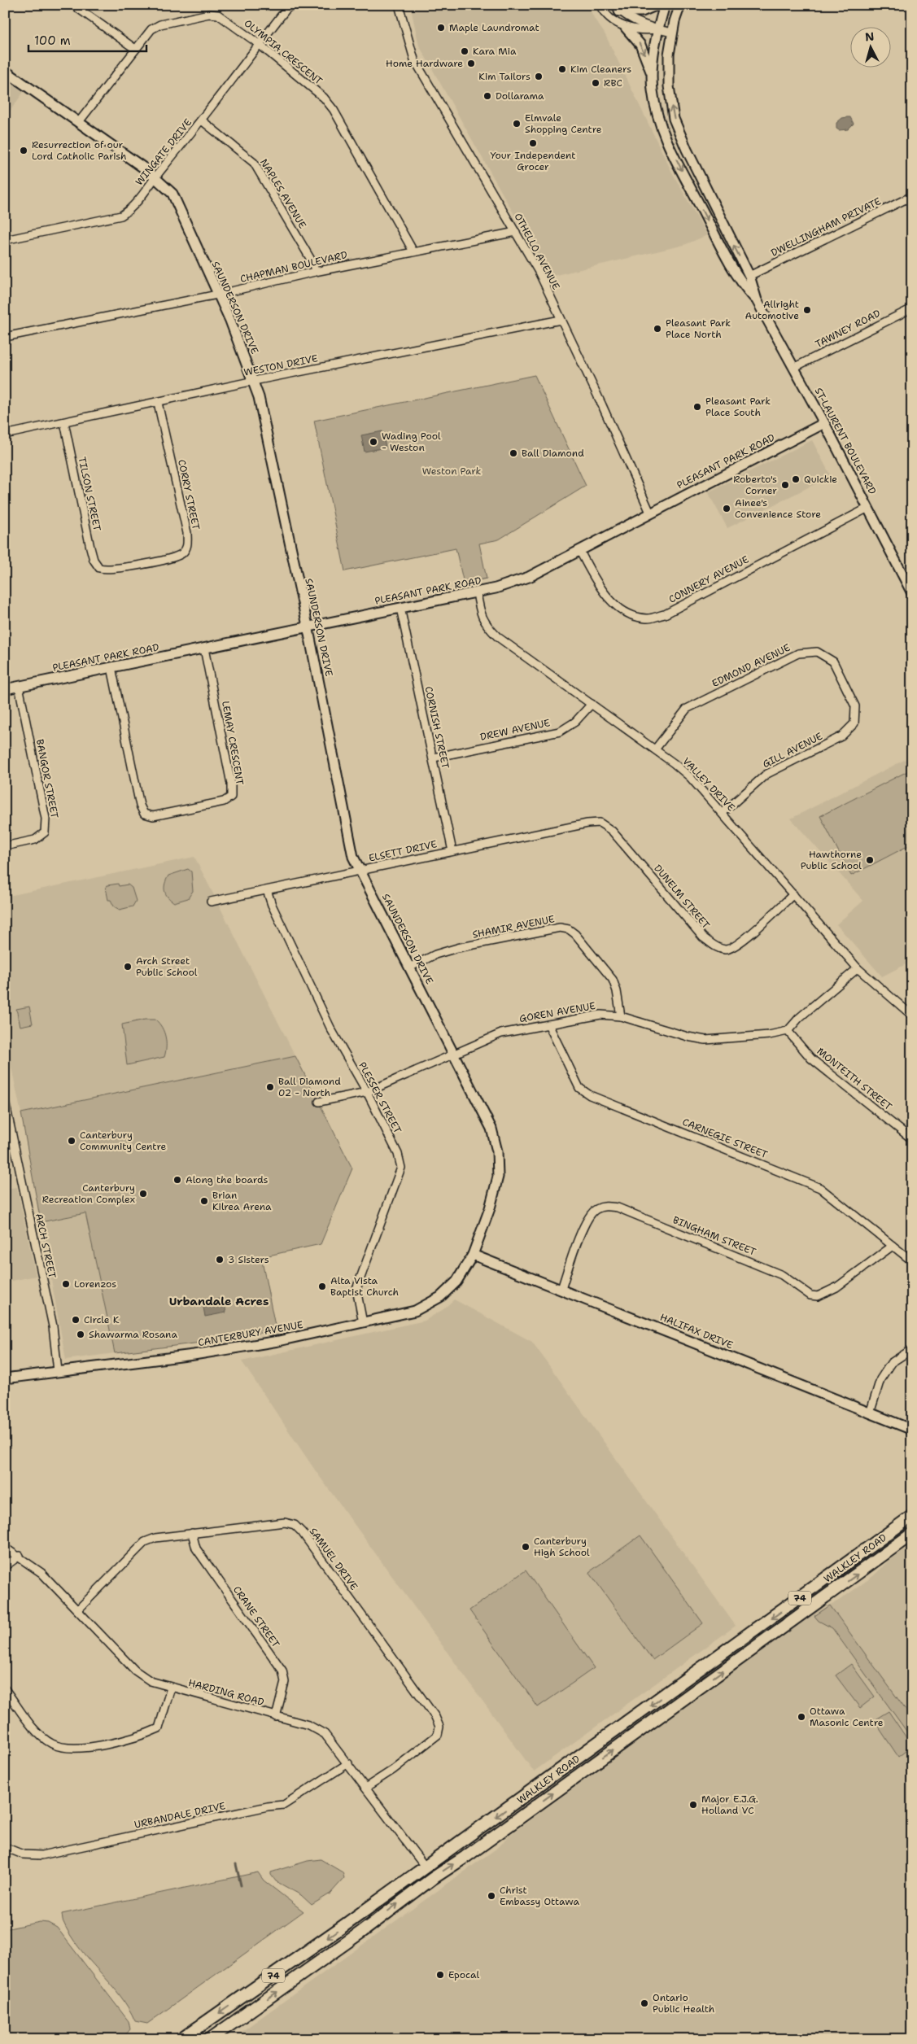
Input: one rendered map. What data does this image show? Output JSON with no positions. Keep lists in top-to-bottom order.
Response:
{
  "streets": {
    "main road": ["WALKLEY ROAD", "74"],
    "street": [
      "OLYMPIA CRESCENT",
      "WINGATE DRIVE",
      "NAPLES AVENUE",
      "DWELLINGHAM PRIVATE",
      "OTHELLO AVENUE",
      "CHAPMAN BOULEVARD",
      "SAUNDERSON DRIVE",
      "TAWNEY ROAD",
      "WESTON DRIVE",
      "ST-LAURENT BOULEVARD",
      "PLEASANT PARK ROAD",
      "TILSON STREET",
      "CORRY STREET",
      "CONNERY AVENUE",
      "EDMOND AVENUE",
      "CORNISH STREET",
      "DREW AVENUE",
      "LEMAY CRESCENT",
      "GILL AVENUE",
      "BANGOR STREET",
      "VALLEY DRIVE",
      "ELSETT DRIVE",
      "DUNELM STREET",
      "SHAMIR AVENUE",
      "GOREN AVENUE",
      "MONTEITH STREET",
      "PLESSER STREET",
      "CARNEGIE STREET",
      "BINGHAM STREET",
      "ARCH STREET",
      "HALIFAX DRIVE",
      "CANTERBURY AVENUE",
      "SAMUEL DRIVE",
      "CRANE STREET",
      "HARDING ROAD",
      "URBANDALE DRIVE"
    ]
  },
  "crossings": [
    ["OLYMPIA CRESCENT", "WINGATE DRIVE"],
    ["OLYMPIA CRESCENT", "CHAPMAN BOULEVARD"],
    ["OLYMPIA CRESCENT", "SAUNDERSON DRIVE"],
    ["WINGATE DRIVE", "NAPLES AVENUE"],
    ["WINGATE DRIVE", "SAUNDERSON DRIVE"],
    ["NAPLES AVENUE", "CHAPMAN BOULEVARD"],
    ["DWELLINGHAM PRIVATE", "ST-LAURENT BOULEVARD"],
    ["OTHELLO AVENUE", "CHAPMAN BOULEVARD"],
    ["OTHELLO AVENUE", "WESTON DRIVE"],
    ["OTHELLO AVENUE", "PLEASANT PARK ROAD"],
    ["CHAPMAN BOULEVARD", "SAUNDERSON DRIVE"],
    ["SAUNDERSON DRIVE", "WESTON DRIVE"],
    ["SAUNDERSON DRIVE", "PLEASANT PARK ROAD"],
    ["SAUNDERSON DRIVE", "ELSETT DRIVE"],
    ["SAUNDERSON DRIVE", "SHAMIR AVENUE"],
    ["SAUNDERSON DRIVE", "GOREN AVENUE"],
    ["SAUNDERSON DRIVE", "HALIFAX DRIVE"],
    ["SAUNDERSON DRIVE", "CANTERBURY AVENUE"],
    ["TAWNEY ROAD", "ST-LAURENT BOULEVARD"],
    ["WESTON DRIVE", "TILSON STREET"],
    ["WESTON DRIVE", "CORRY STREET"],
    ["ST-LAURENT BOULEVARD", "PLEASANT PARK ROAD"],
    ["ST-LAURENT BOULEVARD", "CONNERY AVENUE"],
    ["PLEASANT PARK ROAD", "CONNERY AVENUE"],
    ["PLEASANT PARK ROAD", "CORNISH STREET"],
    ["PLEASANT PARK ROAD", "LEMAY CRESCENT"],
    ["PLEASANT PARK ROAD", "BANGOR STREET"],
    ["PLEASANT PARK ROAD", "VALLEY DRIVE"],
    ["TILSON STREET", "CORRY STREET"],
    ["EDMOND AVENUE", "GILL AVENUE"],
    ["EDMOND AVENUE", "VALLEY DRIVE"],
    ["CORNISH STREET", "DREW AVENUE"],
    ["CORNISH STREET", "ELSETT DRIVE"],
    ["DREW AVENUE", "VALLEY DRIVE"],
    ["GILL AVENUE", "VALLEY DRIVE"],
    ["VALLEY DRIVE", "DUNELM STREET"],
    ["ELSETT DRIVE", "DUNELM STREET"],
    ["ELSETT DRIVE", "PLESSER STREET"],
    ["SHAMIR AVENUE", "GOREN AVENUE"],
    ["GOREN AVENUE", "MONTEITH STREET"],
    ["GOREN AVENUE", "PLESSER STREET"],
    ["GOREN AVENUE", "CARNEGIE STREET"],
    ["PLESSER STREET", "CANTERBURY AVENUE"],
    ["CARNEGIE STREET", "BINGHAM STREET"],
    ["BINGHAM STREET", "HALIFAX DRIVE"],
    ["ARCH STREET", "CANTERBURY AVENUE"],
    ["HALIFAX DRIVE", "CANTERBURY AVENUE"],
    ["WALKLEY ROAD", "HARDING ROAD"],
    ["SAMUEL DRIVE", "CRANE STREET"],
    ["SAMUEL DRIVE", "HARDING ROAD"],
    ["CRANE STREET", "HARDING ROAD"],
    ["HARDING ROAD", "URBANDALE DRIVE"]
  ],
  "districts": ["Urbandale Acres"],
  "parks": ["Weston Park"],
  "places": [
    "Maple Laundromat",
    "Kara Mia",
    "Home Hardware",
    "Kim Cleaners",
    "Kim Tailors",
    "RBC",
    "Dollarama",
    "Elmvale Shopping Centre",
    "Your Independent Grocer",
    "Resurrection of our Lord Catholic Parish",
    "Allright Automotive",
    "Pleasant Park Place North",
    "Pleasant Park Place South",
    "Wading Pool - Weston",
    "Ball Diamond",
    "Quickie",
    "Roberto's Corner",
    "Ainee's Convenience Store",
    "Hawthorne Public School",
    "Arch Street Public School",
    "Ball Diamond 02 - North",
    "Canterbury Community Centre",
    "Along the boards",
    "Canterbury Recreation Complex",
    "Brian Kilrea Arena",
    "3 Sisters",
    "Lorenzos",
    "Alta Vista Baptist Church",
    "Circle K",
    "Shawarma Rosana",
    "Canterbury High School",
    "Ottawa Masonic Centre",
    "Major E.J.G. Holland VC",
    "Christ Embassy Ottawa",
    "Epocal",
    "Ontario Public Health"
  ],
  "scale_bar": "100 m",
  "north": "top"
}
